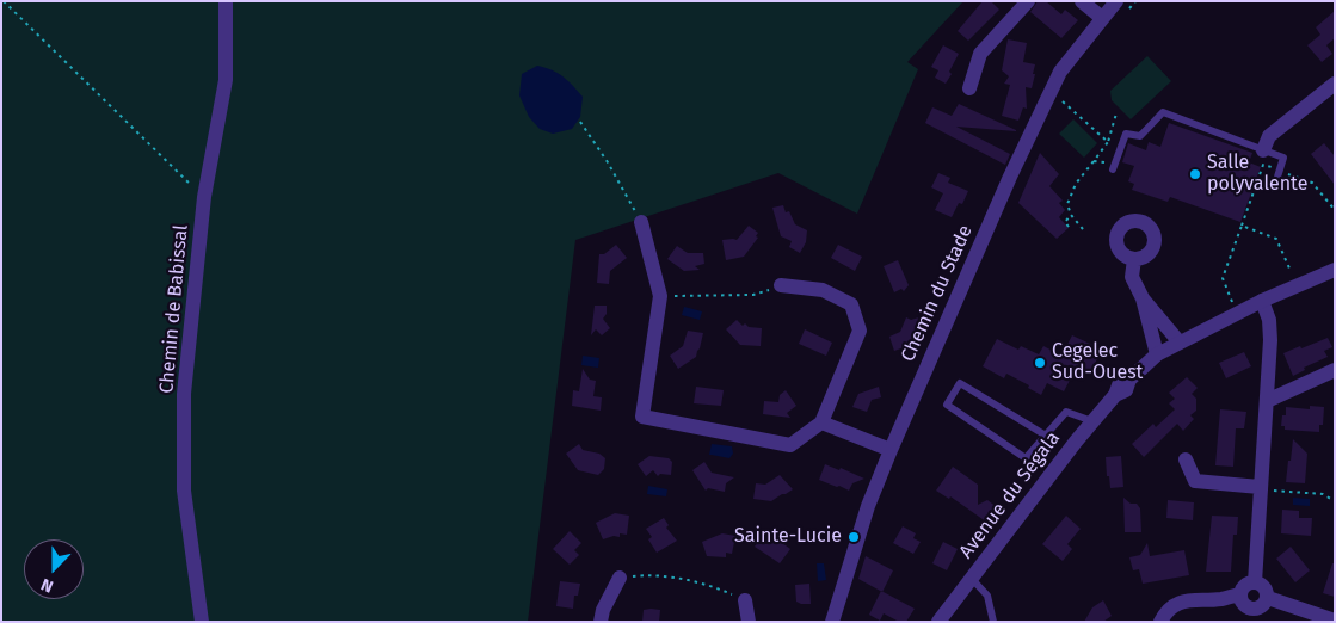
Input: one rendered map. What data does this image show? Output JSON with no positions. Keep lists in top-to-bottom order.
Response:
{
  "streets": {
    "street": ["Chemin du Stade", "Chemin de Babissal", "Avenue du Ségala"]
  },
  "places": ["Salle polyvalente", "Cegelec Sud-Ouest", "Sainte-Lucie"],
  "north": "bottom"
}
